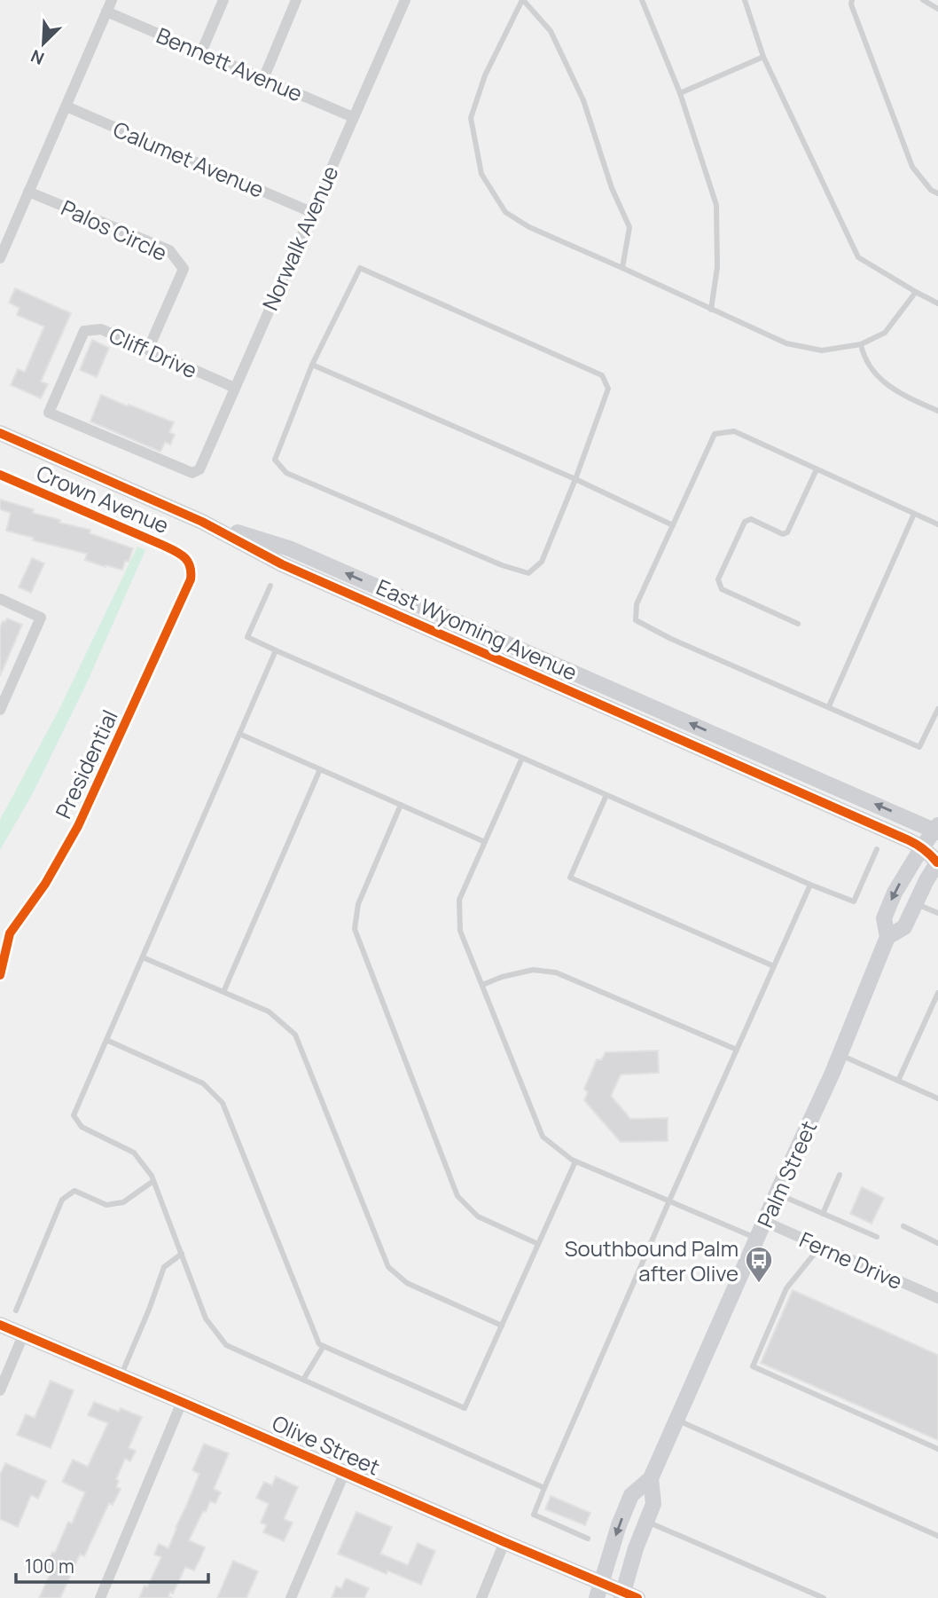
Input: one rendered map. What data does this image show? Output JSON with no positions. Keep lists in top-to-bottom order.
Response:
{
  "streets": {
    "street": [
      "Bennett Avenue",
      "Calumet Avenue",
      "Palos Circle",
      "Norwalk Avenue",
      "Cliff Drive",
      "Crown Avenue",
      "East Wyoming Avenue",
      "Presidential",
      "Palm Street",
      "Ferne Drive",
      "Olive Street"
    ]
  },
  "crossings": [
    ["Bennett Avenue", "Norwalk Avenue"],
    ["Calumet Avenue", "Norwalk Avenue"],
    ["Palos Circle", "Cliff Drive"],
    ["Norwalk Avenue", "Cliff Drive"],
    ["Crown Avenue", "Presidential"],
    ["East Wyoming Avenue", "Palm Street"],
    ["Palm Street", "Ferne Drive"],
    ["Palm Street", "Olive Street"]
  ],
  "places": {
    "bus stop": ["Southbound Palm after Olive"]
  },
  "scale_bar": "100 m",
  "north": "bottom left"
}
